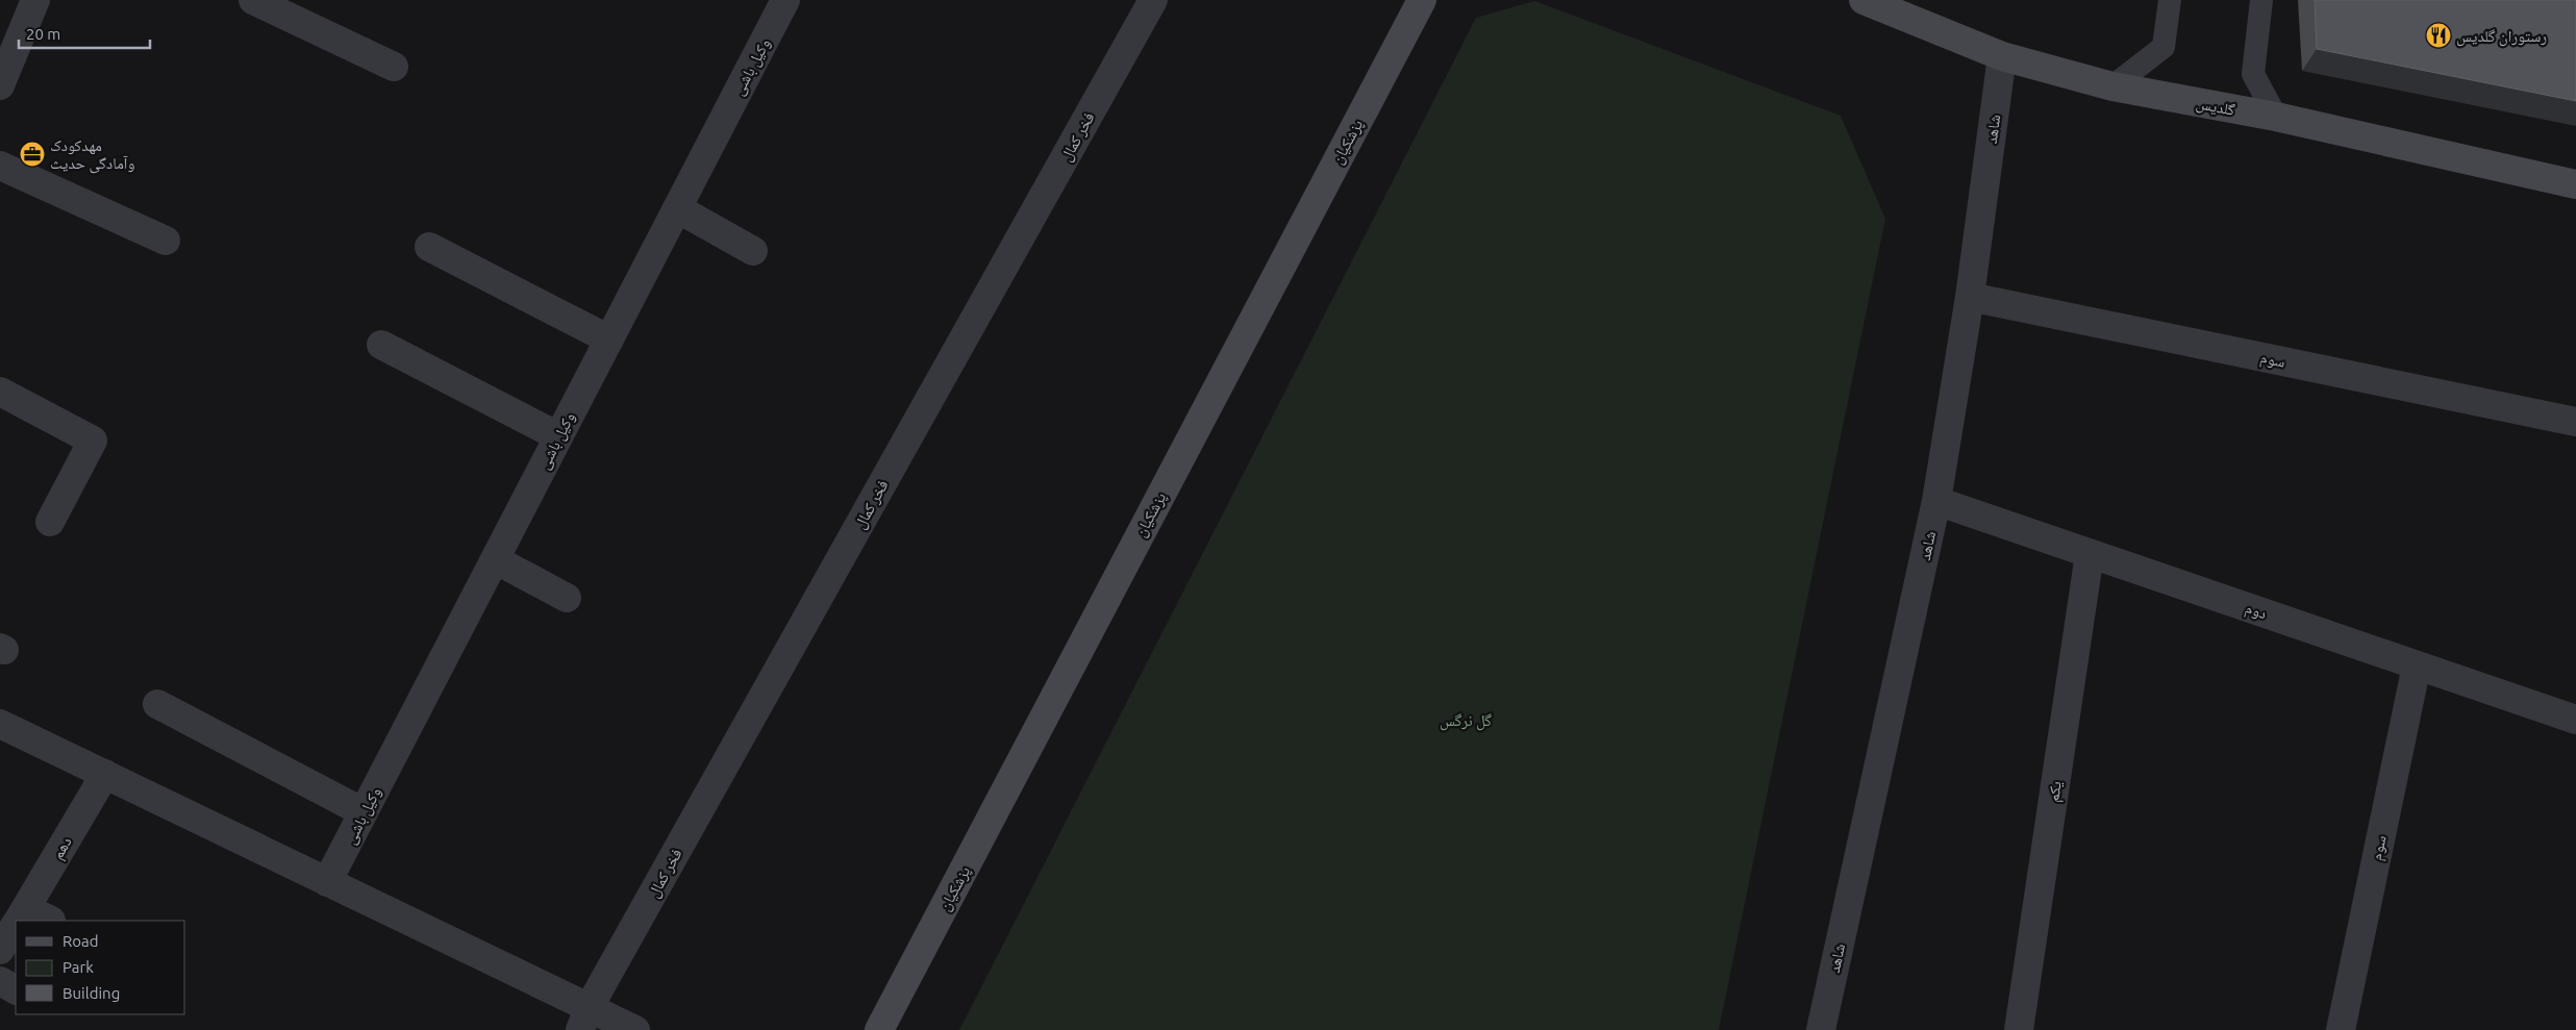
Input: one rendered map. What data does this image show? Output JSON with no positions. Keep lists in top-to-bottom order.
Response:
{
  "streets": {
    "street": [
      "وکیل باشی",
      "گلدیس",
      "شاهد",
      "فخر کمال",
      "پزشکیان",
      "سوم",
      "دوم",
      "یکم",
      "دهم"
    ]
  },
  "crossings": [
    ["گلدیس", "شاهد"],
    ["شاهد", "سوم"],
    ["شاهد", "دوم"],
    ["سوم", "دوم"],
    ["دوم", "یکم"]
  ],
  "parks": ["گل نرگس"],
  "places": {
    "restaurant": ["رستوران گلدیس"],
    "office": ["مهدکودک وآمادگی حدیث"]
  },
  "legend": ["Road", "Park", "Building"],
  "scale_bar": "20 m"
}
